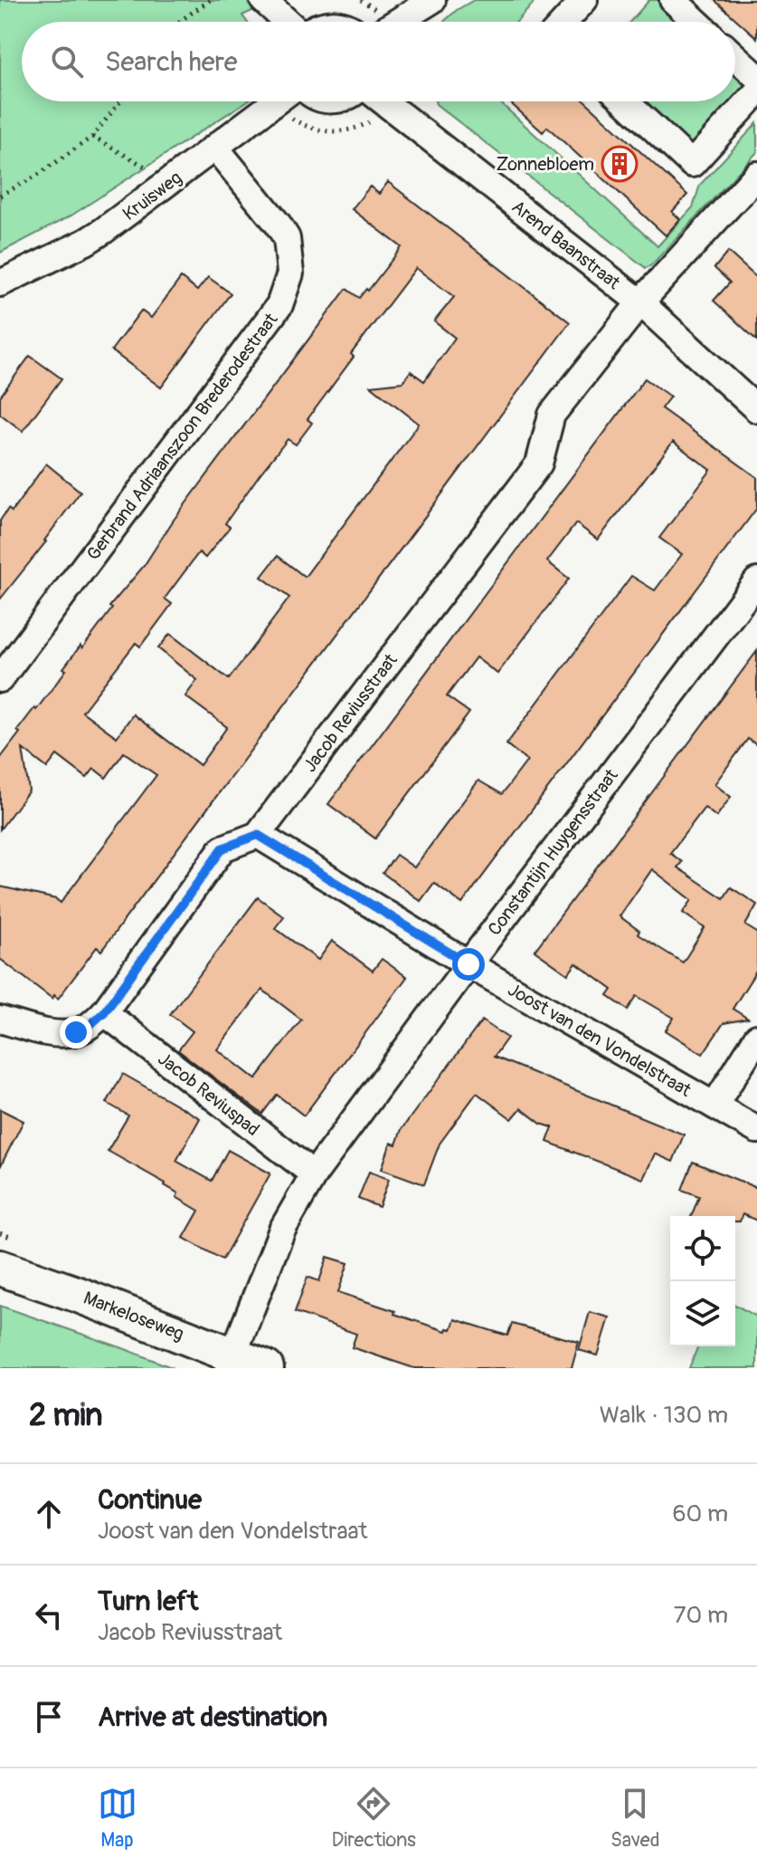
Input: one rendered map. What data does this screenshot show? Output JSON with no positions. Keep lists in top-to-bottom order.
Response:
{
  "streets": {
    "main road": ["Markeloseweg"],
    "street": [
      "Kruisweg",
      "Arend Baanstraat",
      "Gerbrand Adriaanszoon Brederodestraat",
      "Jacob Reviusstraat",
      "Constantijn Huygensstraat",
      "Joost van den Vondelstraat",
      "Jacob Reviuspad"
    ]
  },
  "crossings": [
    ["Kruisweg", "Gerbrand Adriaanszoon Brederodestraat"],
    ["Arend Baanstraat", "Jacob Reviusstraat"],
    ["Jacob Reviusstraat", "Joost van den Vondelstraat"],
    ["Constantijn Huygensstraat", "Joost van den Vondelstraat"],
    ["Constantijn Huygensstraat", "Jacob Reviuspad"],
    ["Constantijn Huygensstraat", "Markeloseweg"]
  ],
  "places": {
    "building": ["Zonnebloem"]
  },
  "page": {
    "search": "Search here",
    "heading": ["2 min", "Walk · 130 m"],
    "list": [
      ["Continue", "Joost van den Vondelstraat", "60 m"],
      ["Turn left", "Jacob Reviusstraat", "70 m"],
      "Arrive at destination"
    ],
    "nav": ["Map", "Directions", "Saved"]
  }
}
